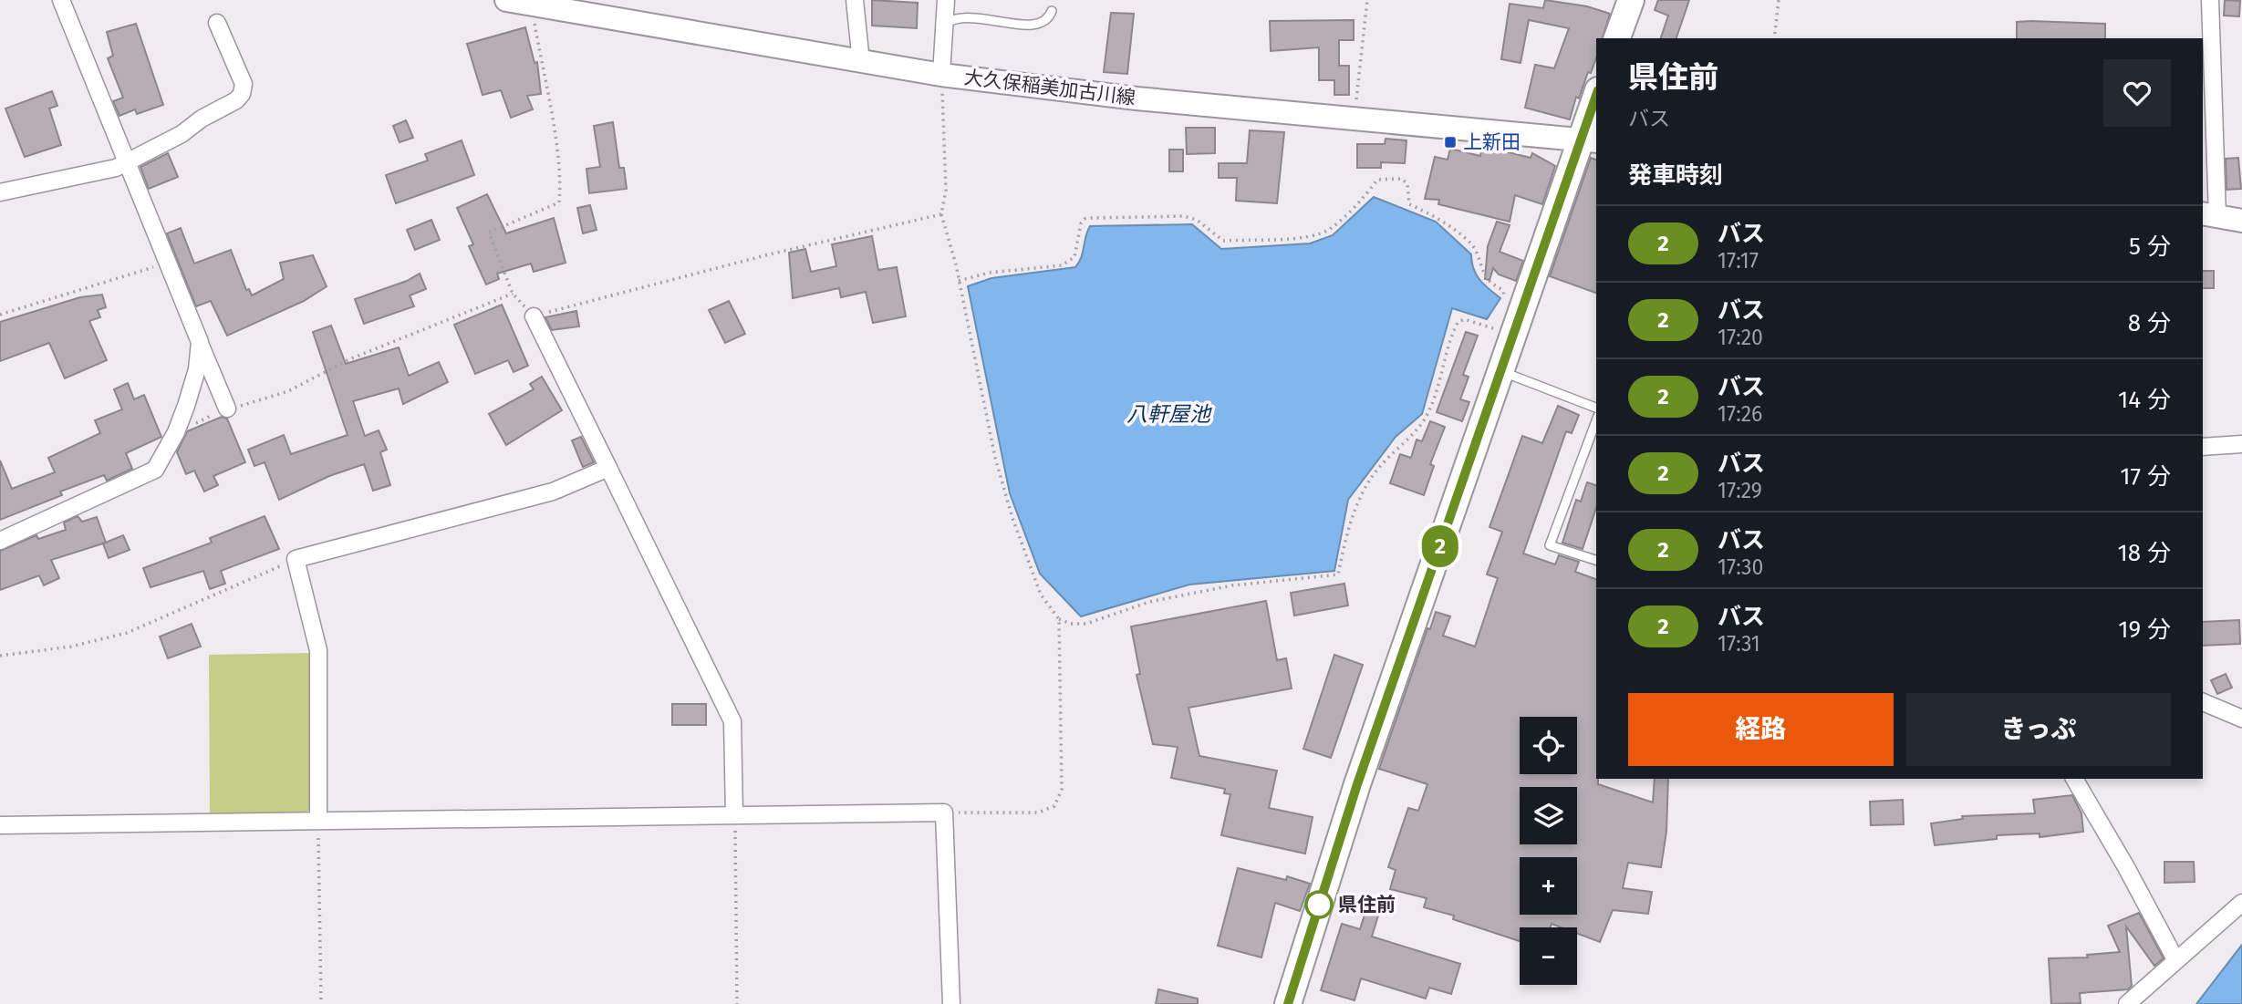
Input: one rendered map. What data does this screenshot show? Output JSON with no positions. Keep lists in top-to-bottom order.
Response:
{
  "streets": {
    "main road": ["大久保稲美加古川線"]
  },
  "water": ["八軒屋池"],
  "places": {
    "transit": ["上新田"],
    "other": ["県住前"]
  },
  "lines": ["bus line 2"],
  "page": {
    "on_map": "2",
    "heading": [
      ["県住前", "バス"],
      "発車時刻"
    ],
    "list": [
      {
        "mark": "2",
        "name": "バス",
        "note": "17:17",
        "value": "5 分"
      },
      {
        "mark": "2",
        "name": "バス",
        "note": "17:20",
        "value": "8 分"
      },
      {
        "mark": "2",
        "name": "バス",
        "note": "17:26",
        "value": "14 分"
      },
      {
        "mark": "2",
        "name": "バス",
        "note": "17:29",
        "value": "17 分"
      },
      {
        "mark": "2",
        "name": "バス",
        "note": "17:30",
        "value": "18 分"
      },
      {
        "mark": "2",
        "name": "バス",
        "note": "17:31",
        "value": "19 分"
      }
    ],
    "buttons": ["経路", "きっぷ"],
    "map_buttons": ["+", "−"]
  }
}
